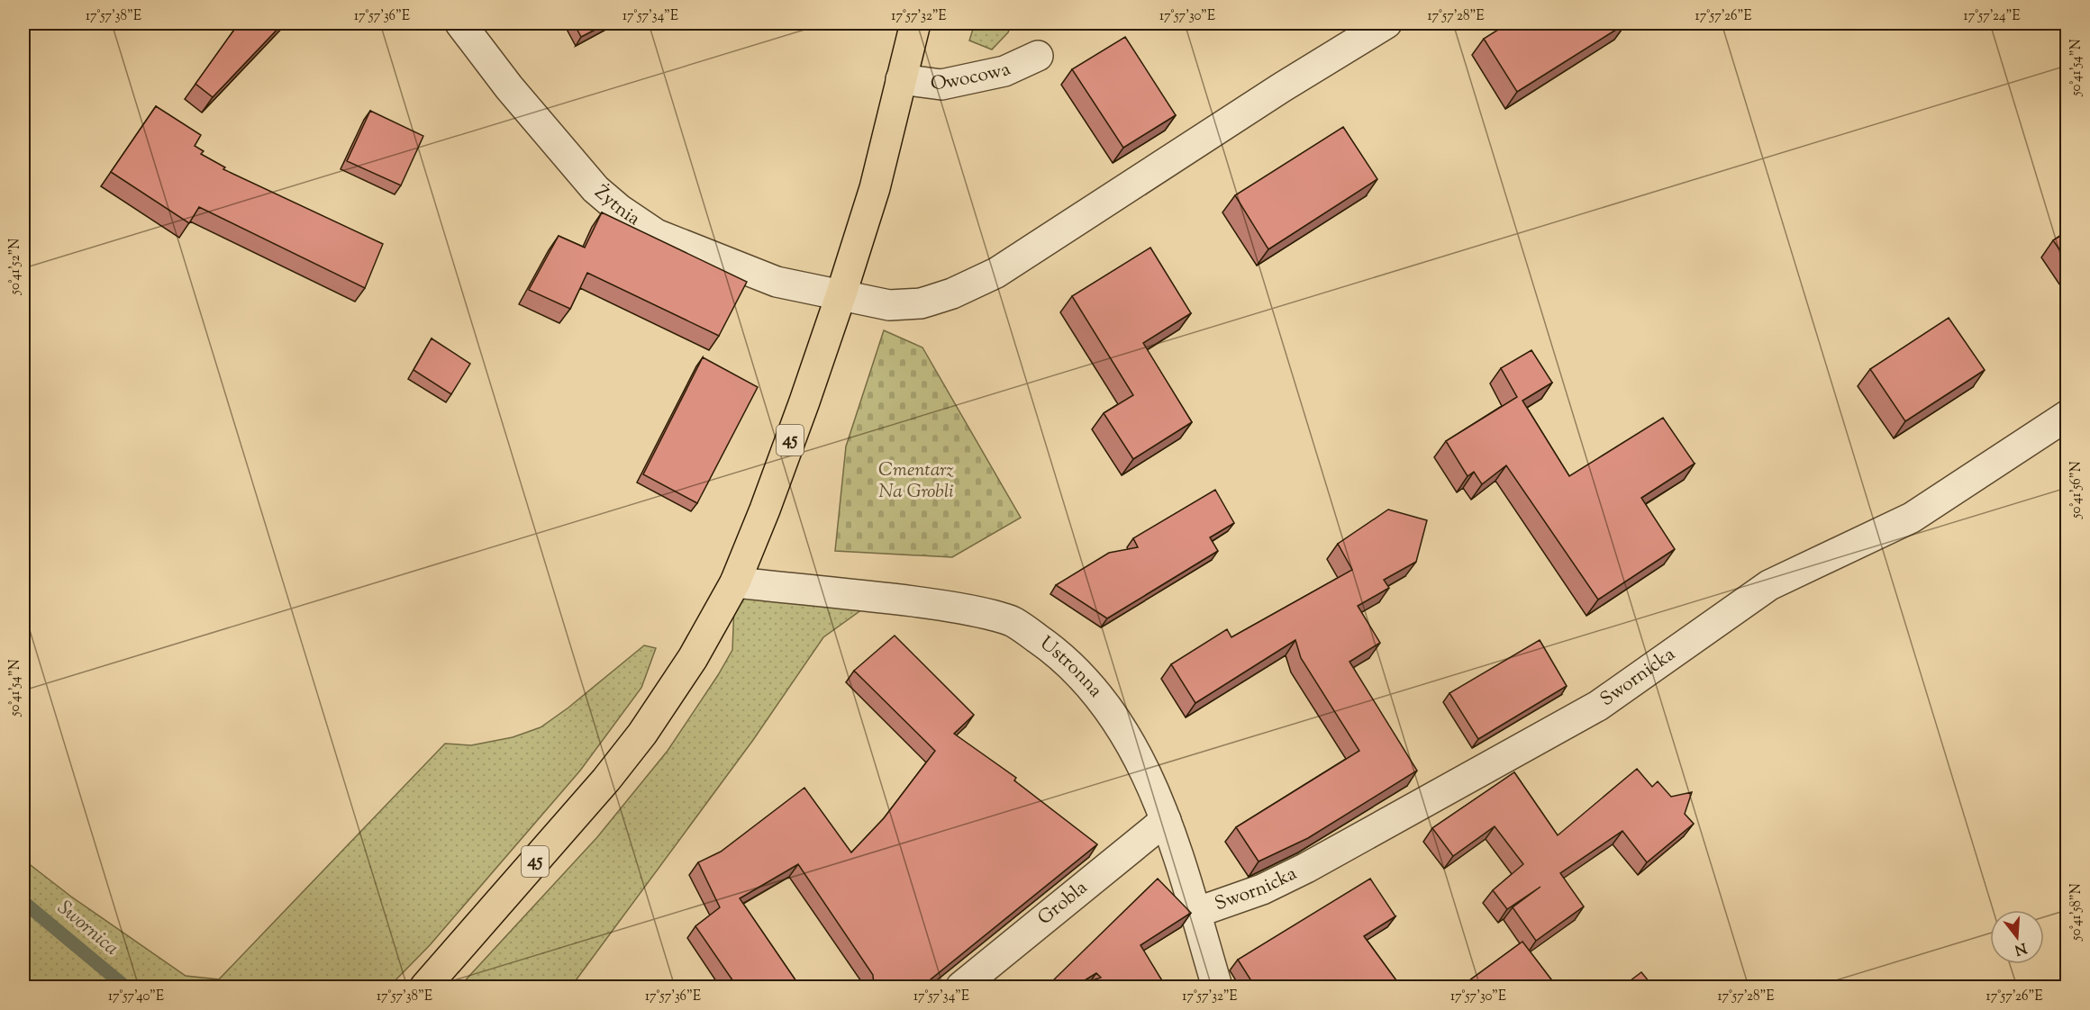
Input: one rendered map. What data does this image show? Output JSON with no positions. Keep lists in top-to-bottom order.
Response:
{
  "streets": {
    "main road": ["45"],
    "street": [
      "Owocowa",
      "Żytnia",
      "Ustronna",
      "Swornicka",
      "Grobla"
    ]
  },
  "crossings": [
    ["Owocowa", "45"],
    ["Żytnia", "45"],
    ["45", "Ustronna"],
    ["Ustronna", "Swornicka"],
    ["Ustronna", "Grobla"]
  ],
  "water": ["Swornica"],
  "parks": ["Cmentarz Na Grobli"],
  "north": "bottom",
  "coordinates": [
    "17°57'38\"E",
    "17°57'36\"E",
    "17°57'34\"E",
    "17°57'32\"E",
    "17°57'30\"E",
    "17°57'28\"E",
    "17°57'26\"E",
    "17°57'24\"E",
    "50°41'54\"N",
    "50°41'52\"N",
    "50°41'56\"N",
    "50°41'58\"N",
    "17°57'40\"E"
  ]
}
